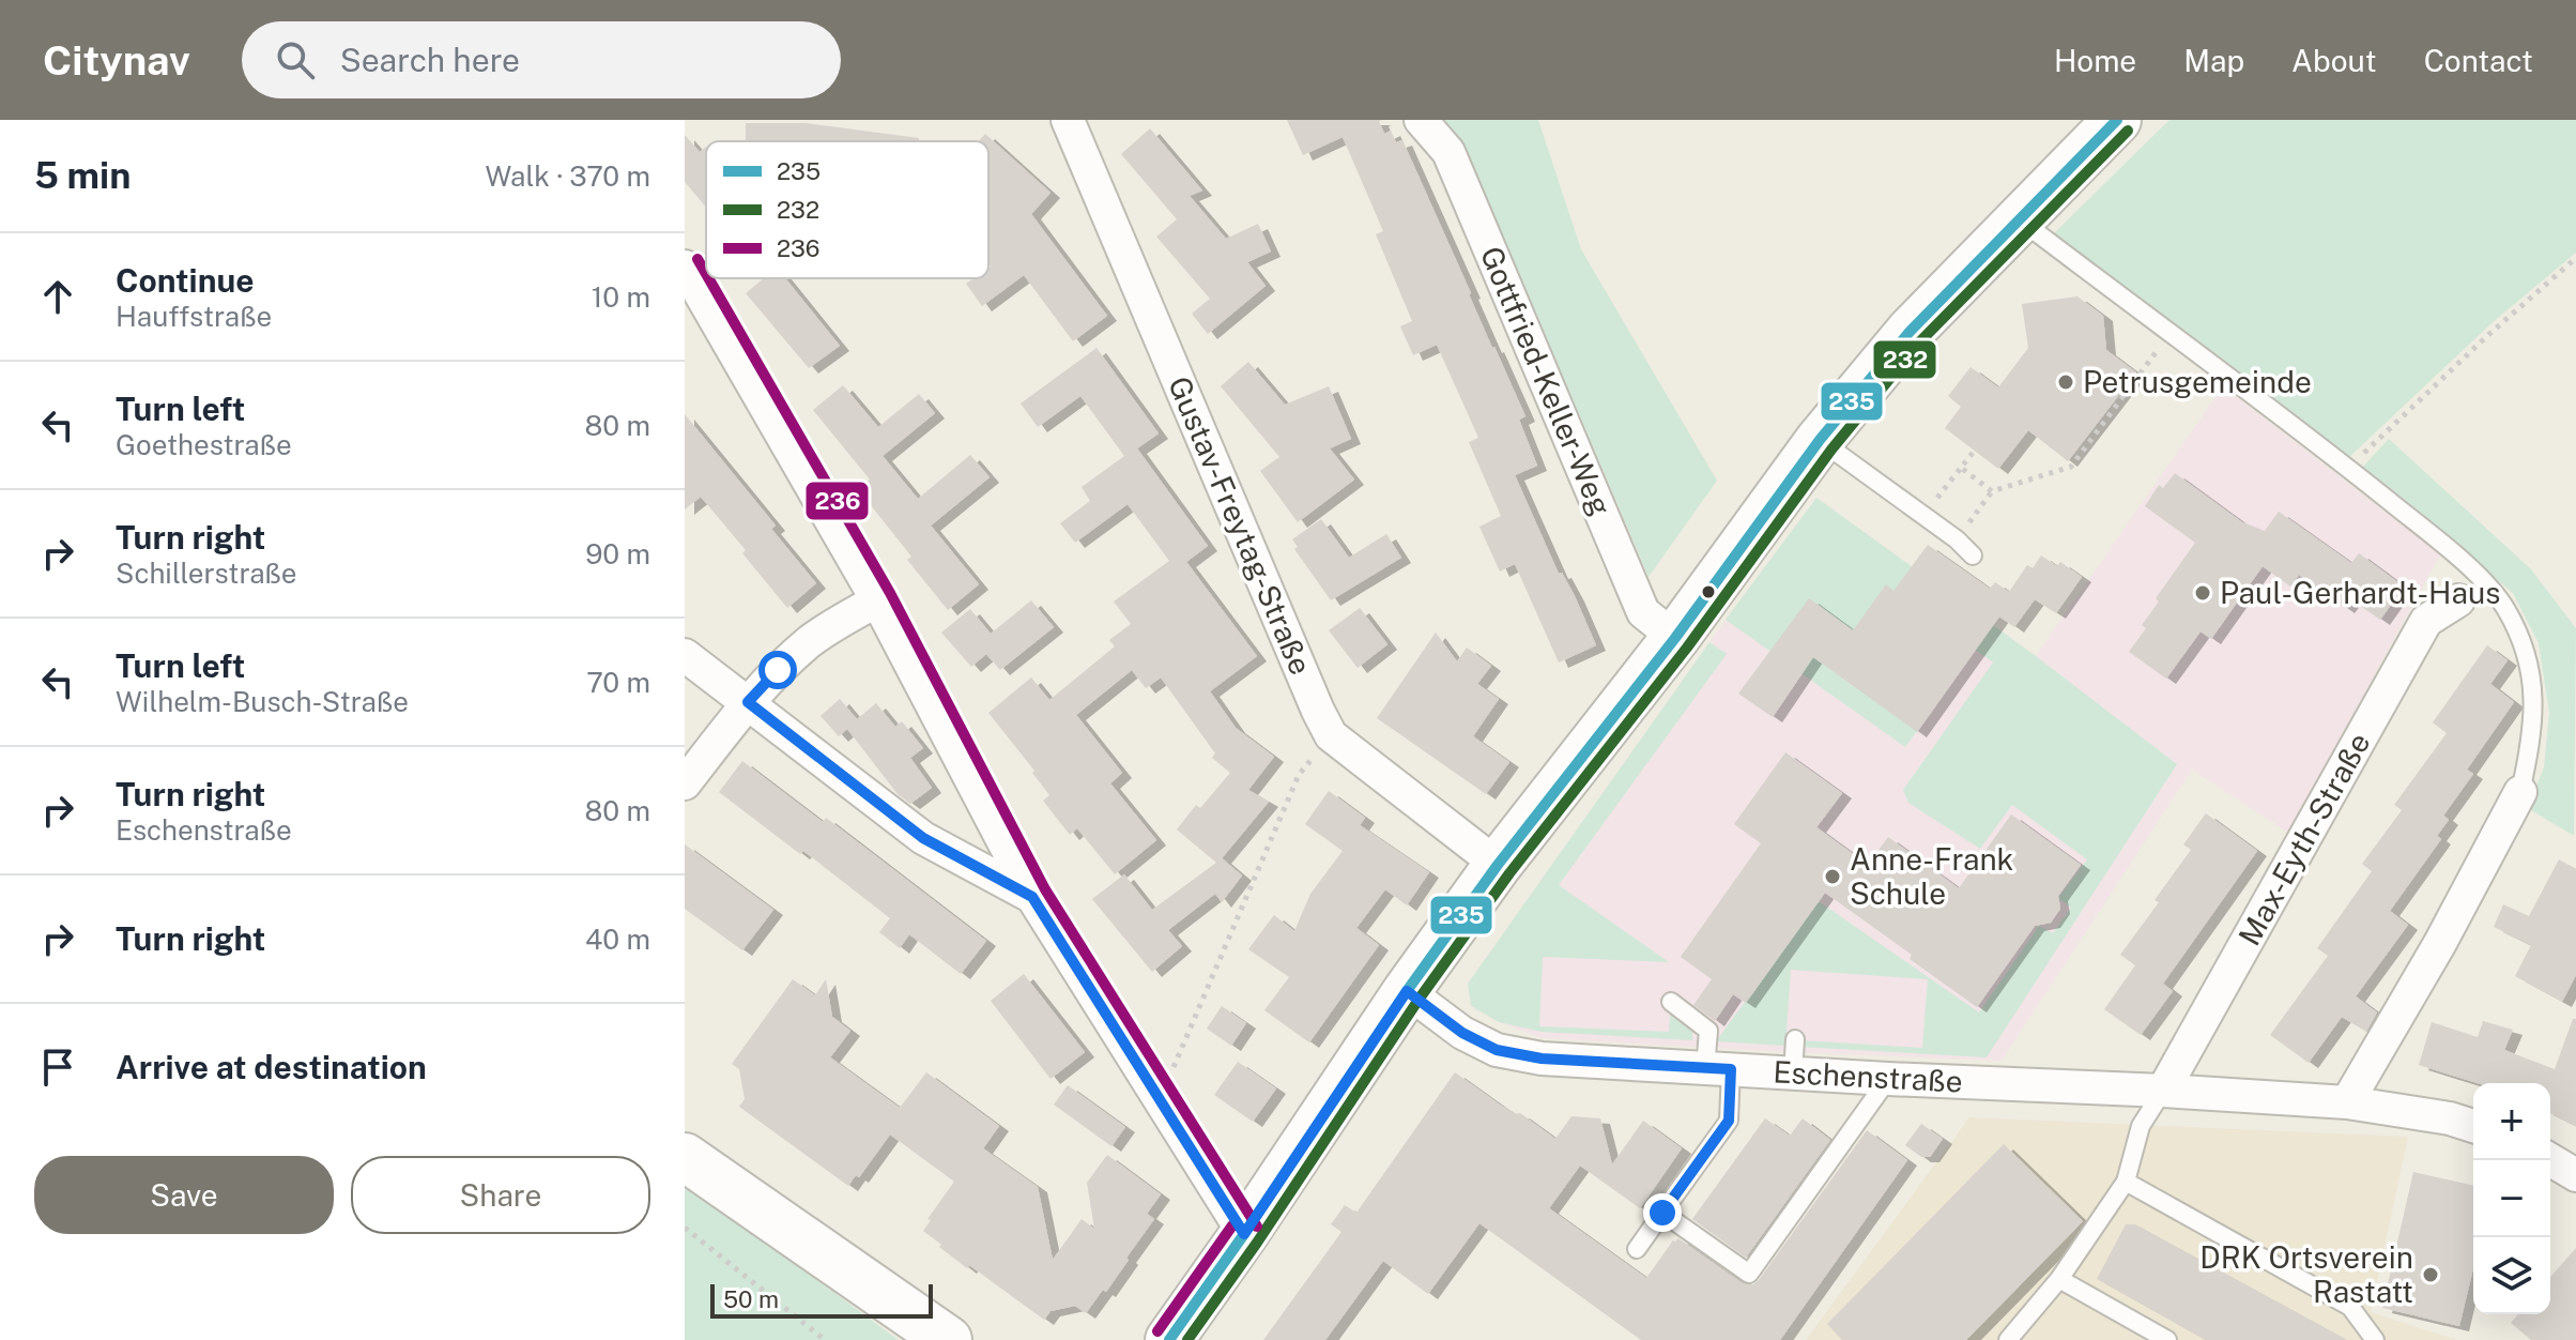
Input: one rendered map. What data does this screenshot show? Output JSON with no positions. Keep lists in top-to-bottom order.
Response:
{
  "streets": {
    "street": [
      "Gottfried-Keller-Weg",
      "Gustav-Freytag-Straße",
      "Max-Eyth-Straße",
      "Eschenstraße"
    ]
  },
  "crossings": [
    ["Max-Eyth-Straße", "Eschenstraße"]
  ],
  "places": [
    "Petrusgemeinde",
    "Paul-Gerhardt-Haus",
    "Anne-Frank Schule",
    "DRK Ortsverein Rastatt"
  ],
  "lines": ["transit line 235", "transit line 232", "transit line 236"],
  "legend": ["235", "232", "236"],
  "scale_bar": "50 m",
  "page": {
    "header": "Citynav",
    "search": "Search here",
    "nav": [
      "Home",
      "Map",
      "About",
      "Contact"
    ],
    "heading": ["5 min", "Walk · 370 m"],
    "list": [
      ["Continue", "Hauffstraße", "10 m"],
      ["Turn left", "Goethestraße", "80 m"],
      ["Turn right", "Schillerstraße", "90 m"],
      ["Turn left", "Wilhelm-Busch-Straße", "70 m"],
      ["Turn right", "Eschenstraße", "80 m"],
      ["Turn right", "40 m"],
      "Arrive at destination"
    ],
    "map_buttons": ["+", "−"],
    "buttons": ["Save", "Share"],
    "scale": "50 m"
  }
}
